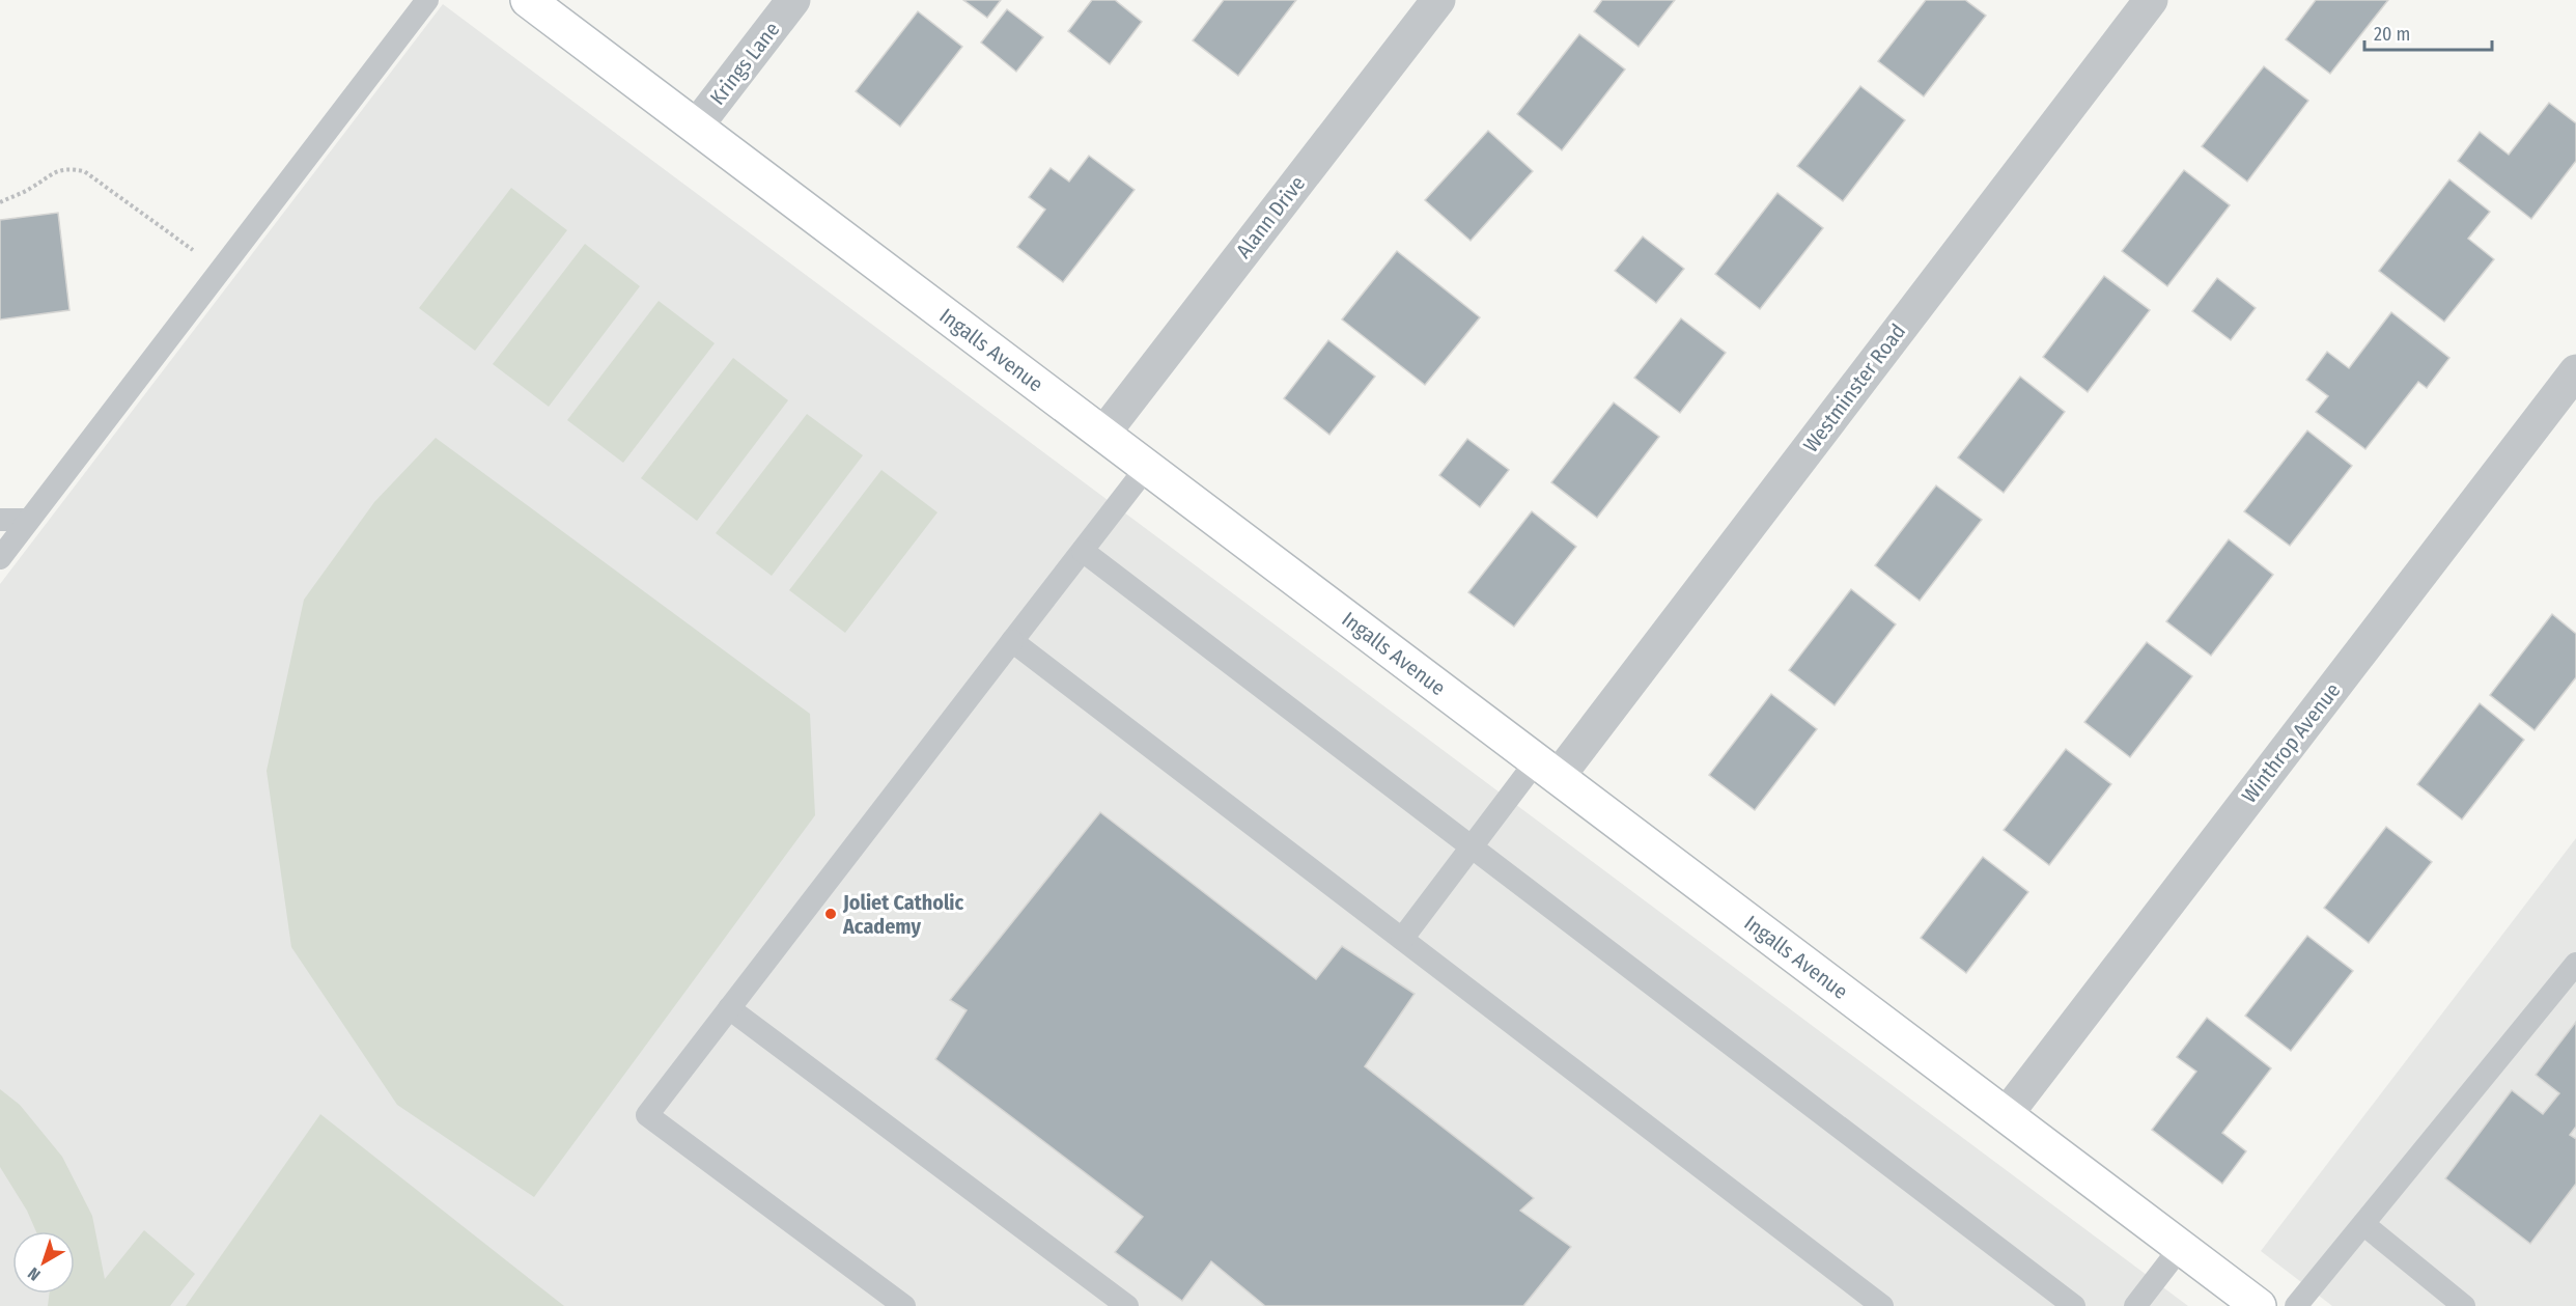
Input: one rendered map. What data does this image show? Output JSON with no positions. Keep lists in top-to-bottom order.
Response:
{
  "streets": {
    "street": [
      "Krings Lane",
      "Alann Drive",
      "Ingalls Avenue",
      "Westminster Road",
      "Winthrop Avenue"
    ]
  },
  "crossings": [
    ["Krings Lane", "Ingalls Avenue"],
    ["Alann Drive", "Ingalls Avenue"],
    ["Ingalls Avenue", "Westminster Road"],
    ["Ingalls Avenue", "Winthrop Avenue"]
  ],
  "places": ["Joliet Catholic Academy"],
  "scale_bar": "20 m",
  "north": "bottom left"
}
